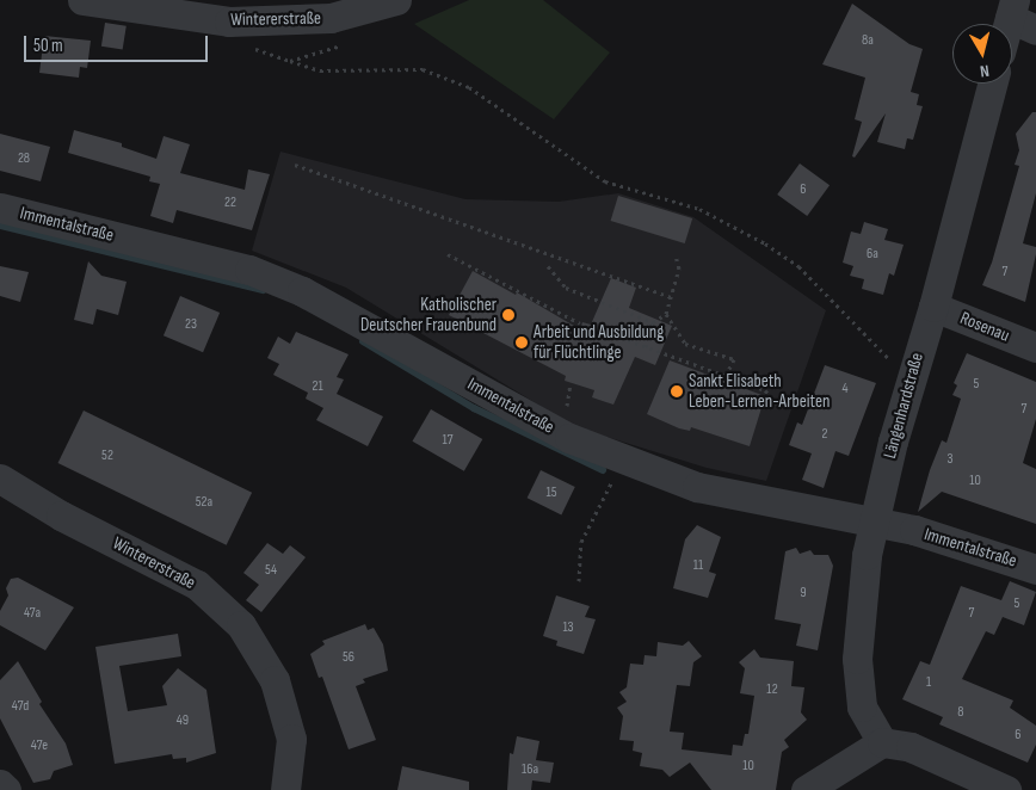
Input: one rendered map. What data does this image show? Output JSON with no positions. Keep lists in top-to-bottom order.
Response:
{
  "streets": {
    "street": [
      "Wintererstraße",
      "Immentalstraße",
      "Rosenau",
      "Längenhardstraße"
    ]
  },
  "crossings": [
    ["Immentalstraße", "Längenhardstraße"],
    ["Rosenau", "Längenhardstraße"]
  ],
  "places": ["Katholischer Deutscher Frauenbund", "Arbeit und Ausbildung für Flüchtlinge", "Sankt Elisabeth Leben-Lernen-Arbeiten"],
  "house_numbers": [
    "8a",
    "28",
    "6",
    "22",
    "6a",
    "7",
    "23",
    "5",
    "21",
    "4",
    "7",
    "2",
    "17",
    "52",
    "3",
    "10",
    "15",
    "52a",
    "11",
    "54",
    "9",
    "5",
    "47a",
    "7",
    "13",
    "56",
    "1",
    "12",
    "47d",
    "8",
    "49",
    "6",
    "47e",
    "10",
    "16a"
  ],
  "scale_bar": "50 m",
  "north": "bottom"
}
